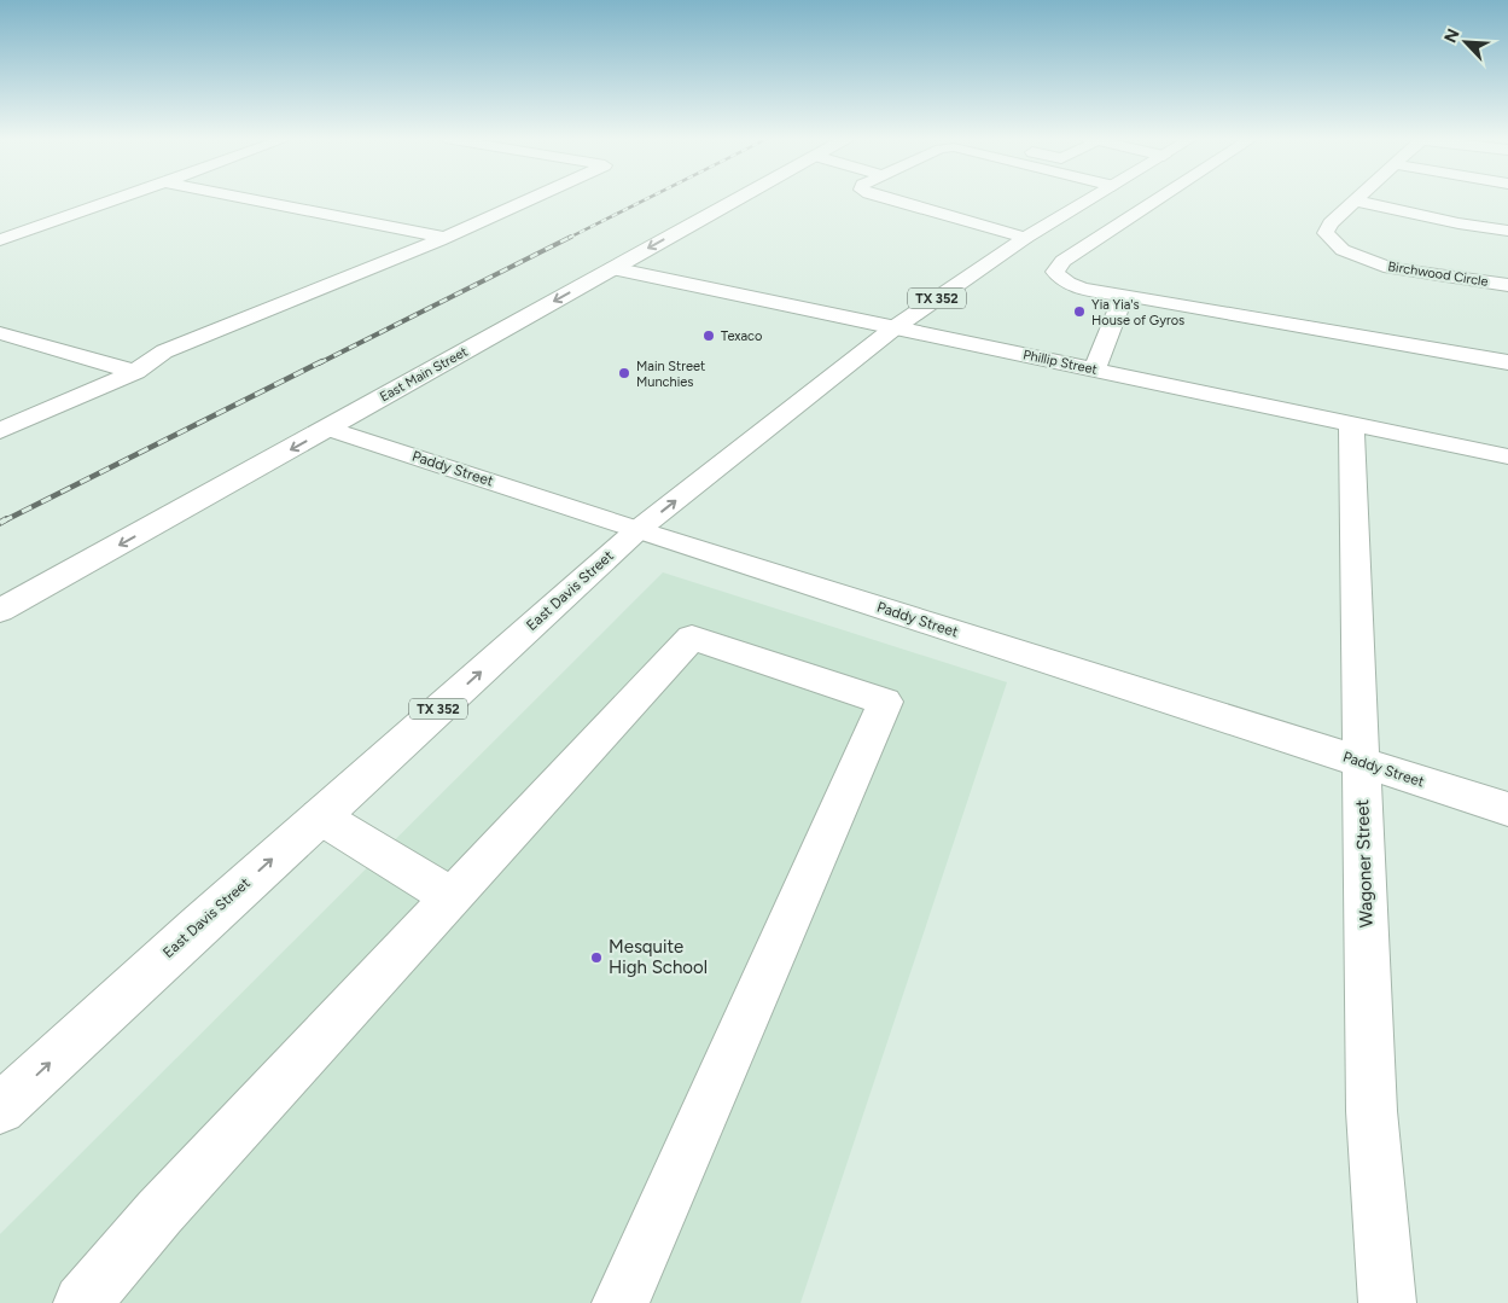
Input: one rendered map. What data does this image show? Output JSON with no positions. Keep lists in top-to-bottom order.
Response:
{
  "streets": {
    "street": [
      "Birchwood Circle",
      "TX 352",
      "Phillip Street",
      "East Main Street",
      "Paddy Street",
      "East Davis Street",
      "Wagoner Street"
    ]
  },
  "crossings": [
    ["Phillip Street", "East Main Street"],
    ["Phillip Street", "East Davis Street"],
    ["Phillip Street", "Wagoner Street"],
    ["East Main Street", "Paddy Street"],
    ["Paddy Street", "East Davis Street"],
    ["Paddy Street", "Wagoner Street"]
  ],
  "places": [
    "Yia Yia's House of Gyros",
    "Texaco",
    "Main Street Munchies",
    "Mesquite High School"
  ],
  "north": "top left"
}
